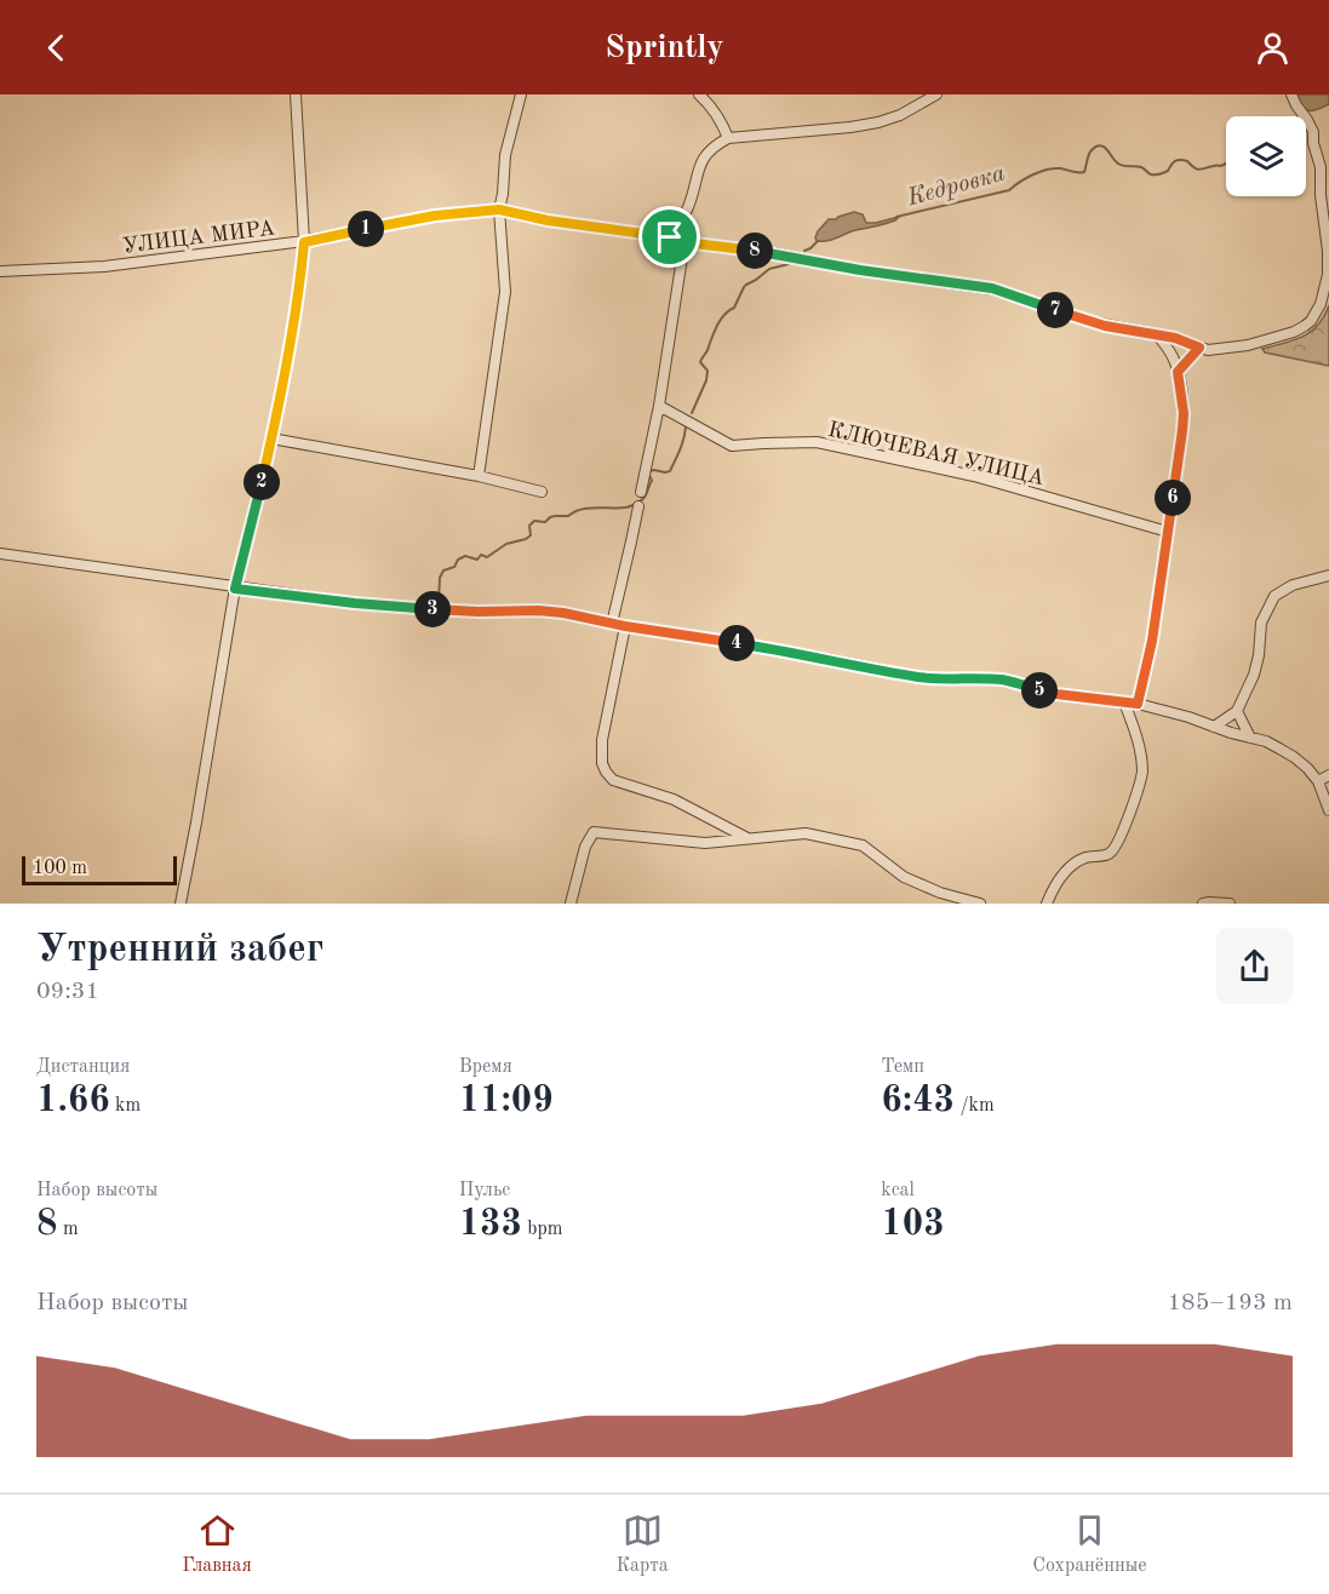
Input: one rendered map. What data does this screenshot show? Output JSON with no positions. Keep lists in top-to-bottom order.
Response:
{
  "streets": {
    "street": ["УЛИЦА МИРА", "КЛЮЧЕВАЯ УЛИЦА"]
  },
  "water": ["Кедровка"],
  "scale_bar": "100 m",
  "page": {
    "header": "Sprintly",
    "pins": [
      "1",
      "8",
      "7",
      "2",
      "6",
      "3",
      "4",
      "5"
    ],
    "scale": "100 m",
    "heading": ["Утренний забег", "09:31"],
    "stats": [
      ["Дистанция", "1.66 km"],
      ["Время", "11:09"],
      ["Темп", "6:43 /km"],
      ["Набор высоты", "8 m"],
      ["Пульс", "133 bpm"],
      ["kcal", "103"]
    ],
    "chart": ["Набор высоты", "185–193 m"],
    "tabs": ["Главная", "Карта", "Сохранённые"]
  }
}
